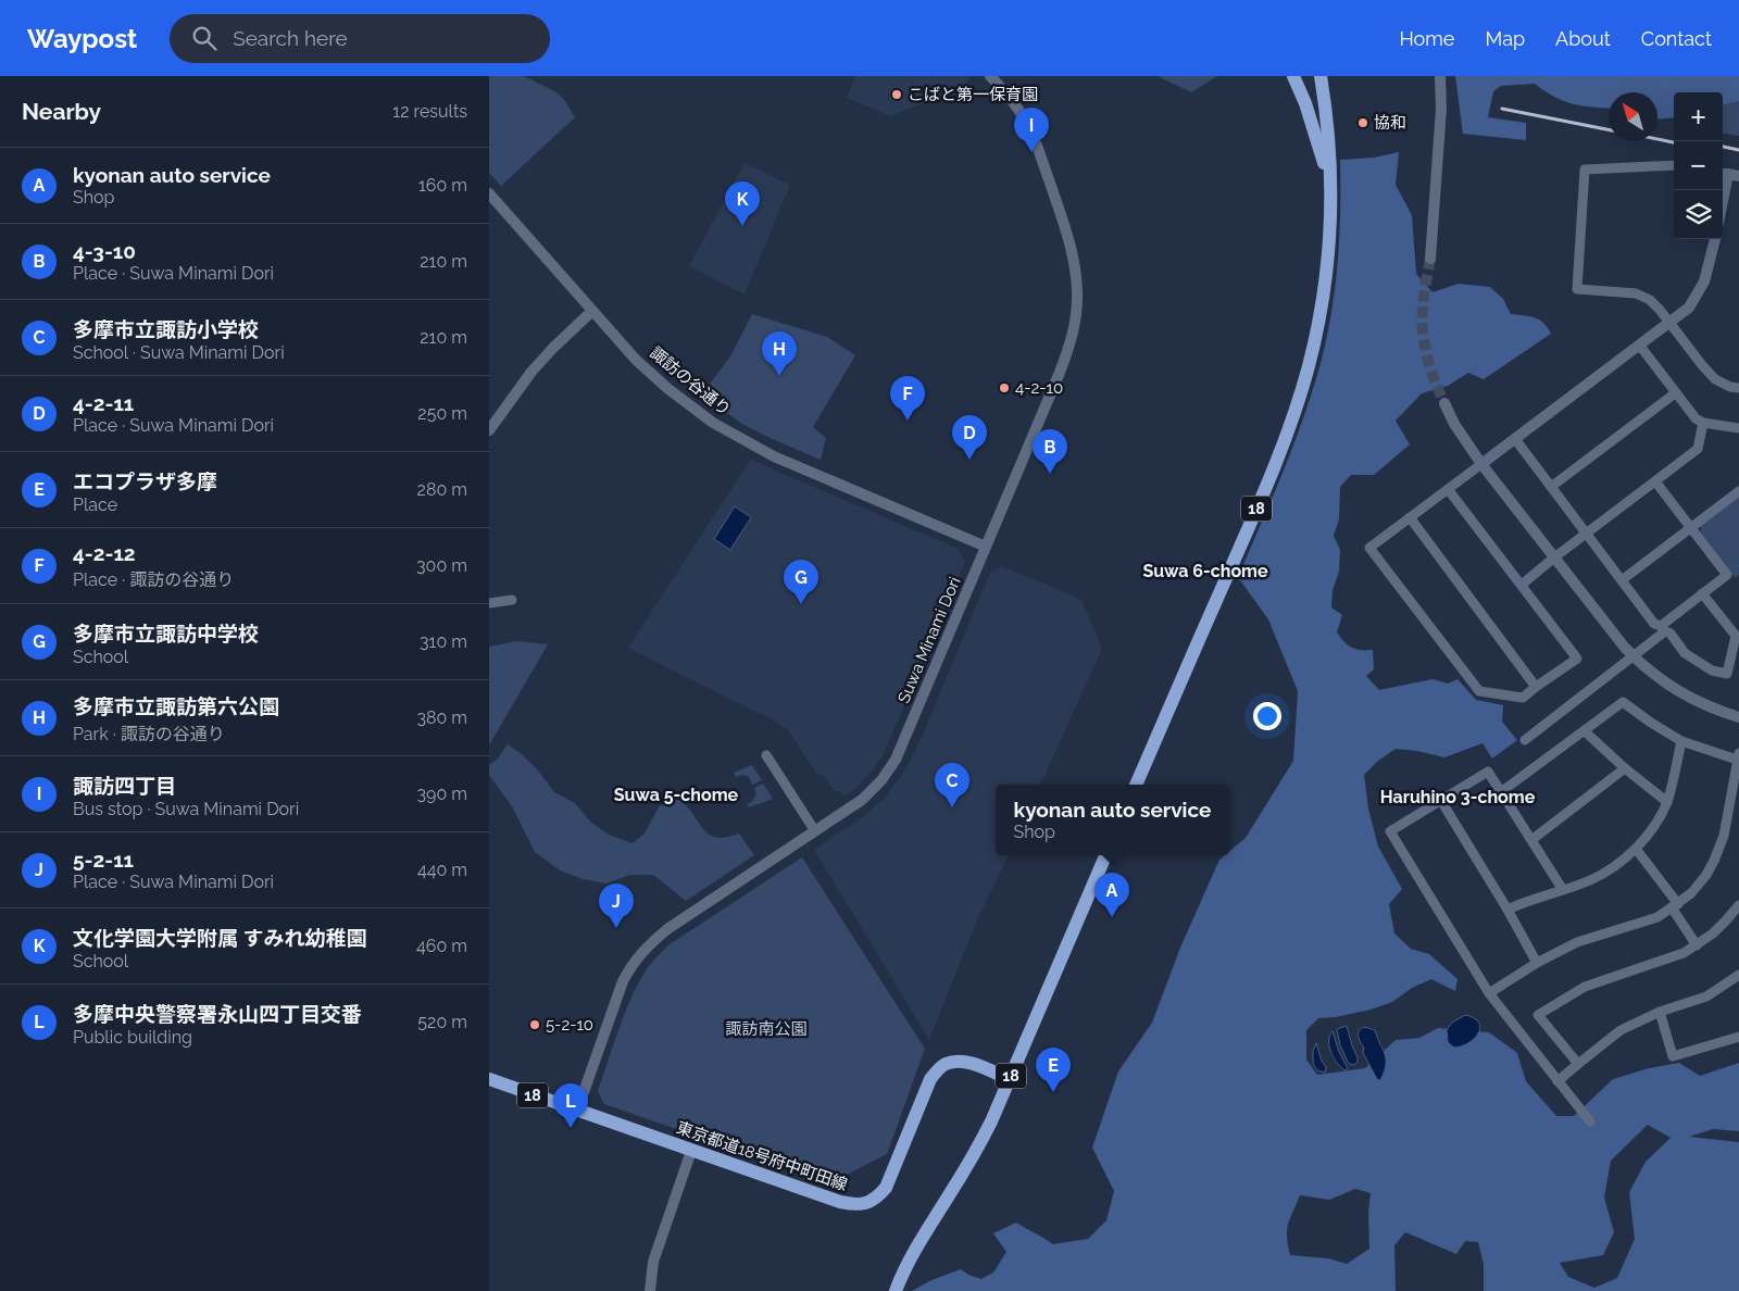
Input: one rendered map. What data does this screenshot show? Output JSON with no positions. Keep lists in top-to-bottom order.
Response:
{
  "streets": {
    "main road": ["18", "東京都道18号府中町田線"],
    "street": ["諏訪の谷通り", "Suwa Minami Dori"]
  },
  "crossings": [
    ["諏訪の谷通り", "Suwa Minami Dori"],
    ["18", "東京都道18号府中町田線"],
    ["Suwa Minami Dori", "東京都道18号府中町田線"]
  ],
  "districts": ["Suwa 6-chome", "Suwa 5-chome", "Haruhino 3-chome"],
  "parks": ["諏訪南公園"],
  "places": [
    "こばと第一保育園",
    "協和",
    "4-2-10",
    "5-2-10"
  ],
  "north": "top left",
  "page": {
    "header": "Waypost",
    "search": "Search here",
    "nav": [
      "Home",
      "Map",
      "About",
      "Contact"
    ],
    "heading": ["Nearby", "12 results"],
    "map_buttons": ["+", "−"],
    "pins": [
      "I",
      "K",
      "H",
      "F",
      "D",
      "B",
      "G",
      "C",
      "A",
      "J",
      "E",
      "L"
    ],
    "list": [
      {
        "mark": "A",
        "name": "kyonan auto service",
        "note": "Shop",
        "value": "160 m"
      },
      {
        "mark": "B",
        "name": "4-3-10",
        "note": "Place · Suwa Minami Dori",
        "value": "210 m"
      },
      {
        "mark": "C",
        "name": "多摩市立諏訪小学校",
        "note": "School · Suwa Minami Dori",
        "value": "210 m"
      },
      {
        "mark": "D",
        "name": "4-2-11",
        "note": "Place · Suwa Minami Dori",
        "value": "250 m"
      },
      {
        "mark": "E",
        "name": "エコプラザ多摩",
        "note": "Place",
        "value": "280 m"
      },
      {
        "mark": "F",
        "name": "4-2-12",
        "note": "Place · 諏訪の谷通り",
        "value": "300 m"
      },
      {
        "mark": "G",
        "name": "多摩市立諏訪中学校",
        "note": "School",
        "value": "310 m"
      },
      {
        "mark": "H",
        "name": "多摩市立諏訪第六公園",
        "note": "Park · 諏訪の谷通り",
        "value": "380 m"
      },
      {
        "mark": "I",
        "name": "諏訪四丁目",
        "note": "Bus stop · Suwa Minami Dori",
        "value": "390 m"
      },
      {
        "mark": "J",
        "name": "5-2-11",
        "note": "Place · Suwa Minami Dori",
        "value": "440 m"
      },
      {
        "mark": "K",
        "name": "文化学園大学附属 すみれ幼稚園",
        "note": "School",
        "value": "460 m"
      },
      {
        "mark": "L",
        "name": "多摩中央警察署永山四丁目交番",
        "note": "Public building",
        "value": "520 m"
      }
    ],
    "popup": ["kyonan auto service", "Shop"]
  }
}
